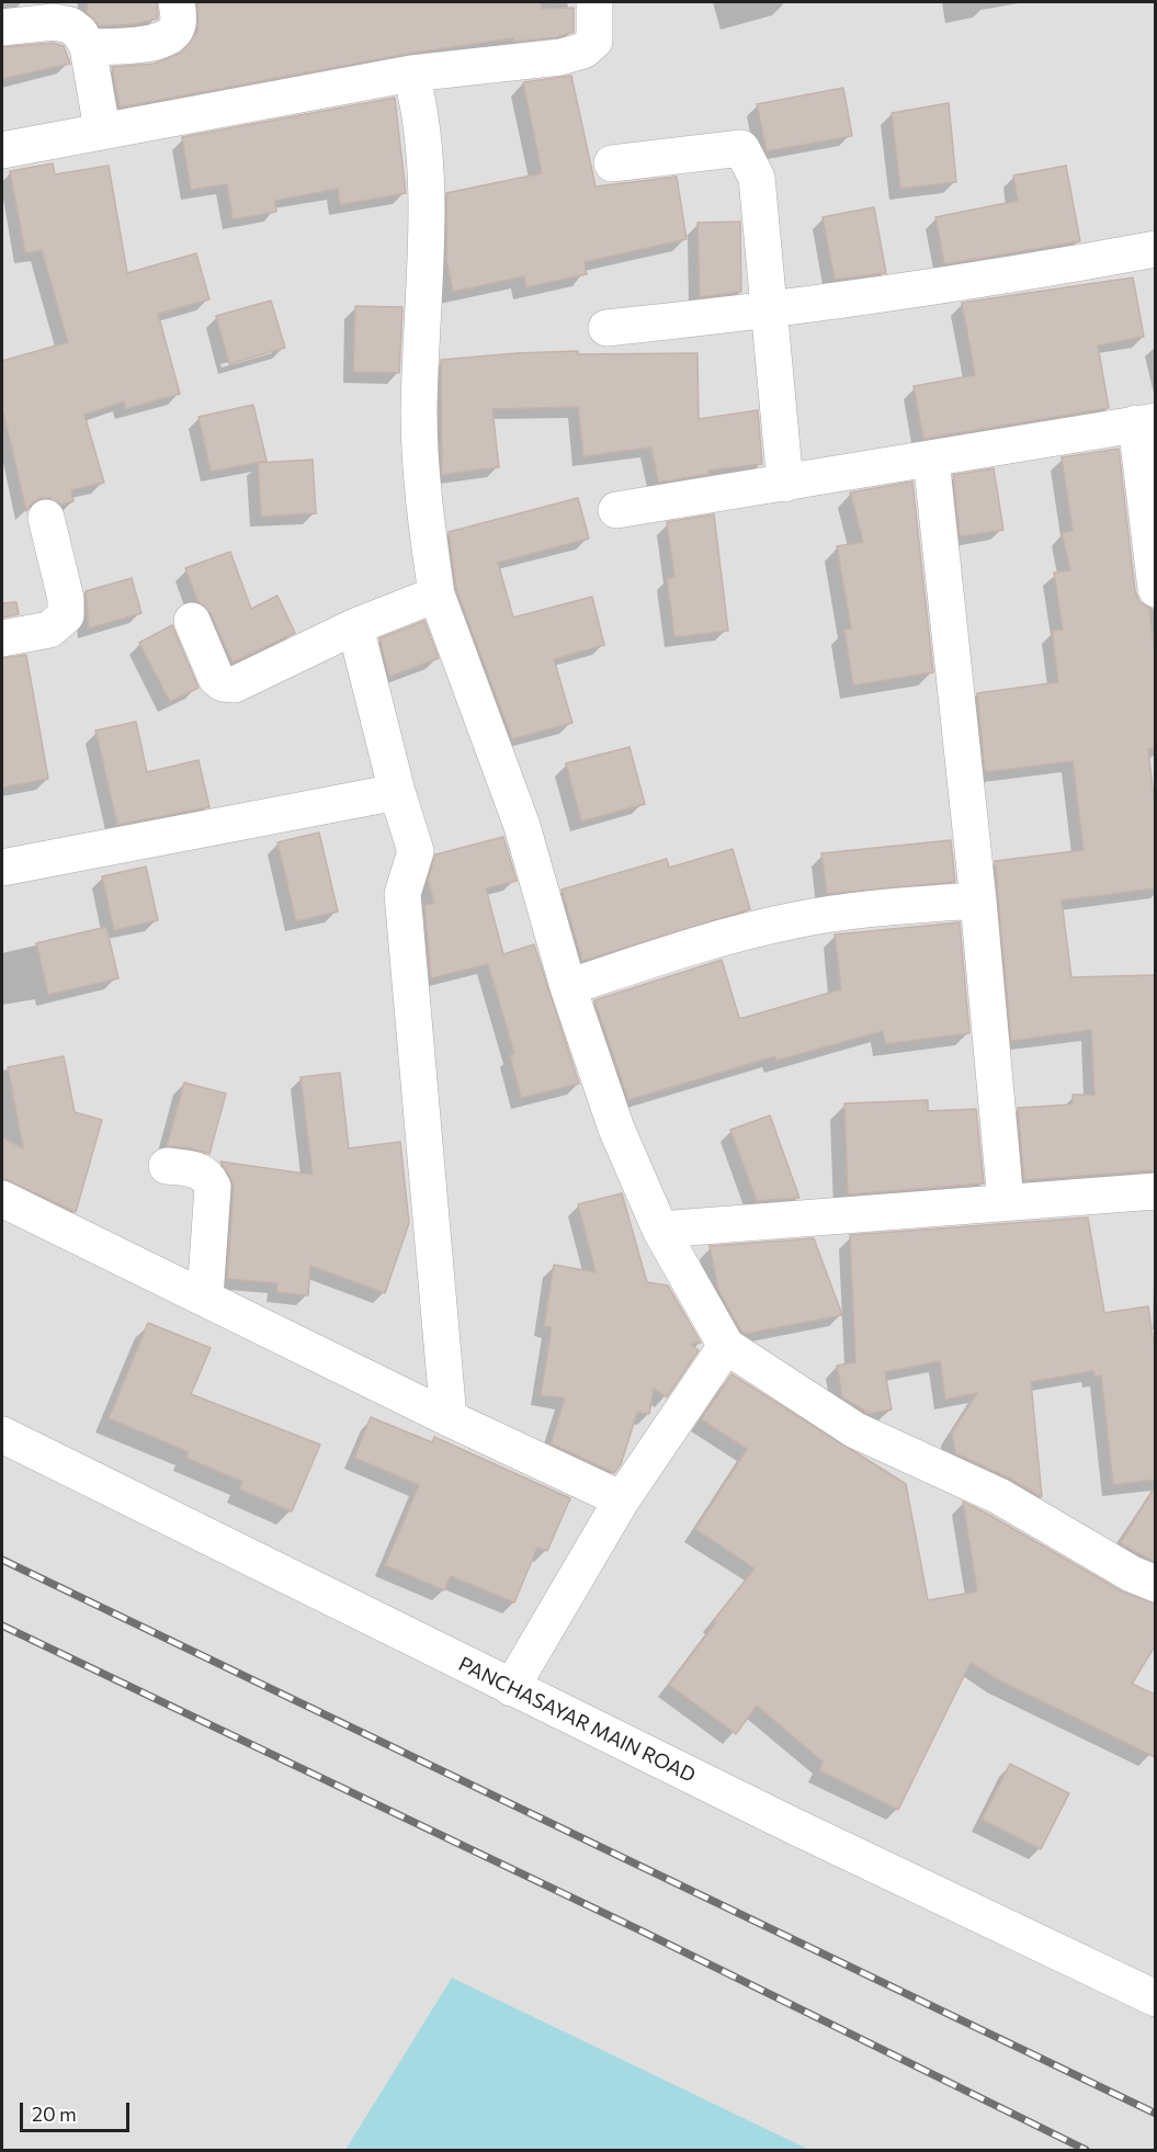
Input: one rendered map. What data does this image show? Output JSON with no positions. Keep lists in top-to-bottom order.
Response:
{
  "streets": {
    "street": ["PANCHASAYAR MAIN ROAD"]
  },
  "scale_bar": "20 m"
}
